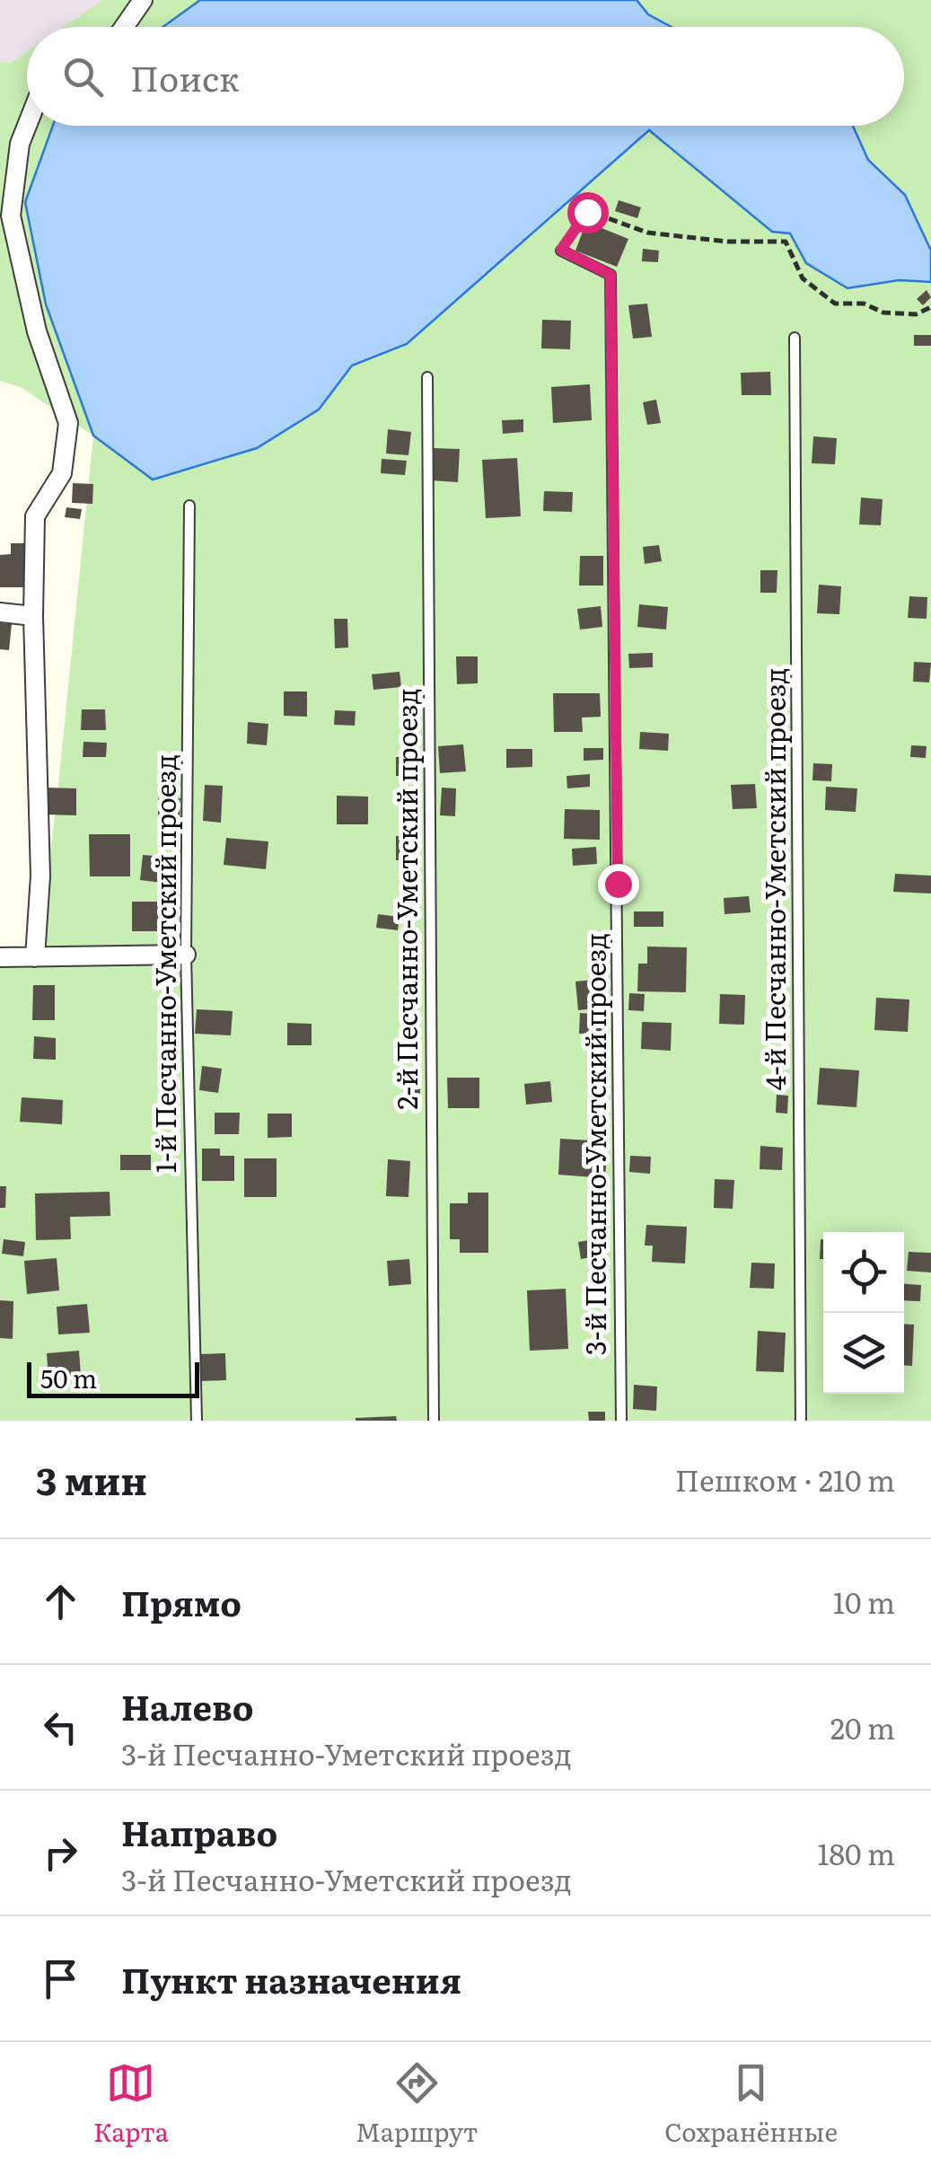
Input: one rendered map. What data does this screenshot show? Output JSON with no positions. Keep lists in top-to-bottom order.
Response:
{
  "streets": {
    "lane": [
      "4-й Песчанно-Уметский проезд",
      "2-й Песчанно-Уметский проезд",
      "1-й Песчанно-Уметский проезд",
      "3-й Песчанно-Уметский проезд"
    ]
  },
  "scale_bar": "50 m",
  "page": {
    "search": "Поиск",
    "scale": "50 m",
    "heading": ["3 мин", "Пешком · 210 m"],
    "list": [
      ["Прямо", "10 m"],
      ["Налево", "3-й Песчанно-Уметский проезд", "20 m"],
      ["Направо", "3-й Песчанно-Уметский проезд", "180 m"],
      "Пункт назначения"
    ],
    "nav": ["Карта", "Маршрут", "Сохранённые"]
  }
}
